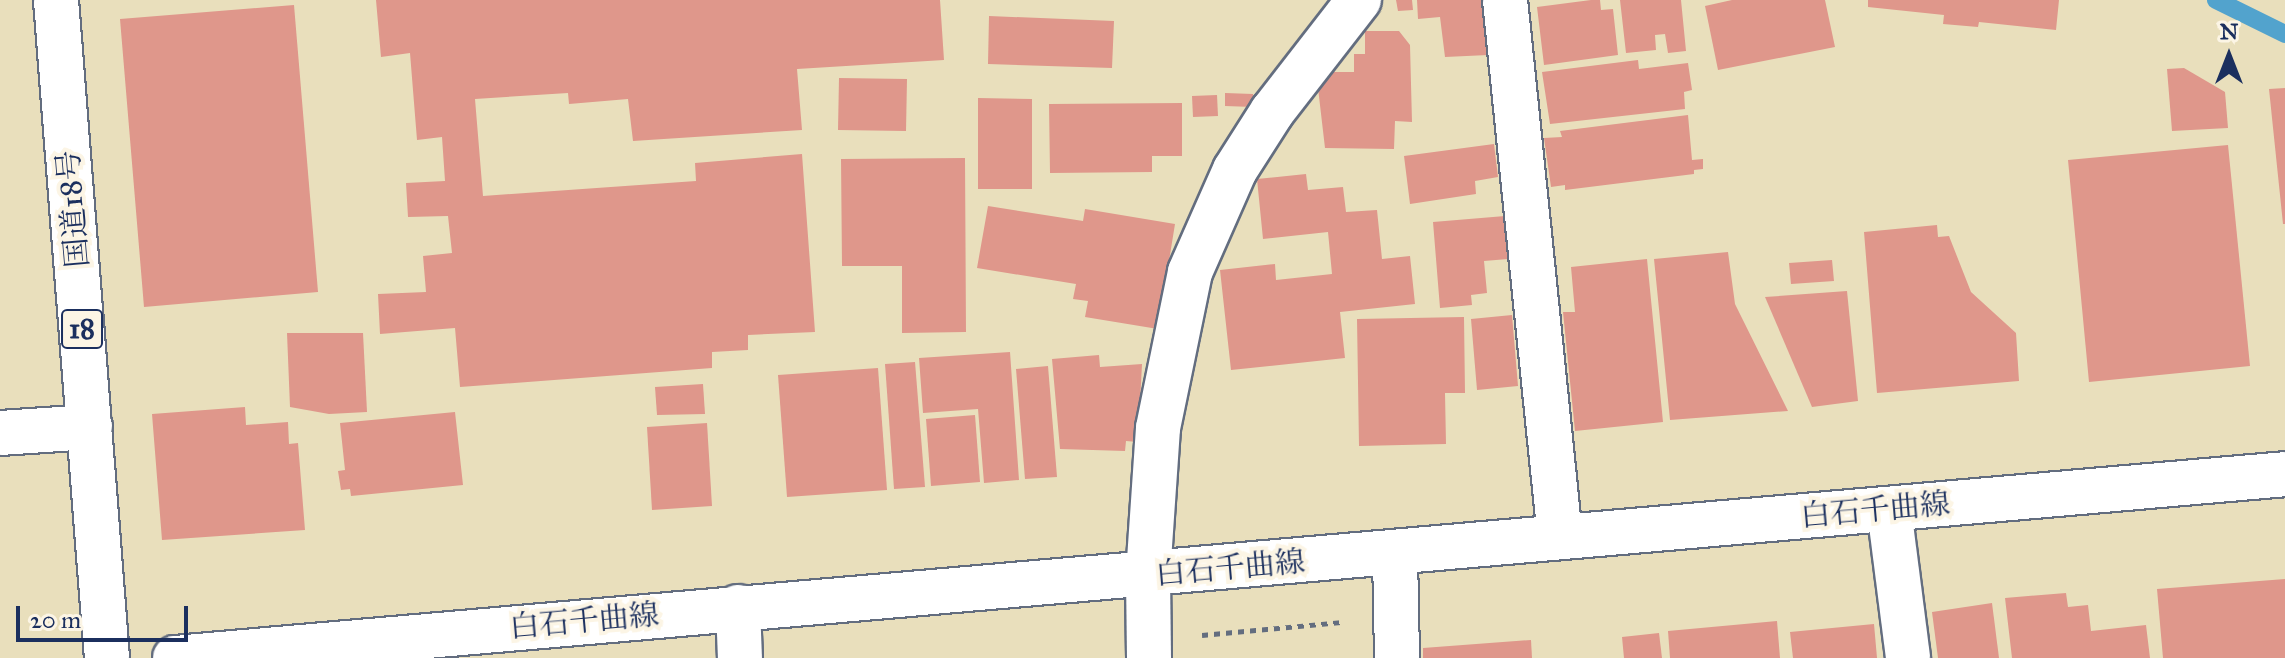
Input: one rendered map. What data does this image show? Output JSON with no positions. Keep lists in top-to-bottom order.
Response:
{
  "streets": {
    "main road": ["国道18号", "18", "白石千曲線"]
  },
  "scale_bar": "20 m",
  "north": "top"
}
